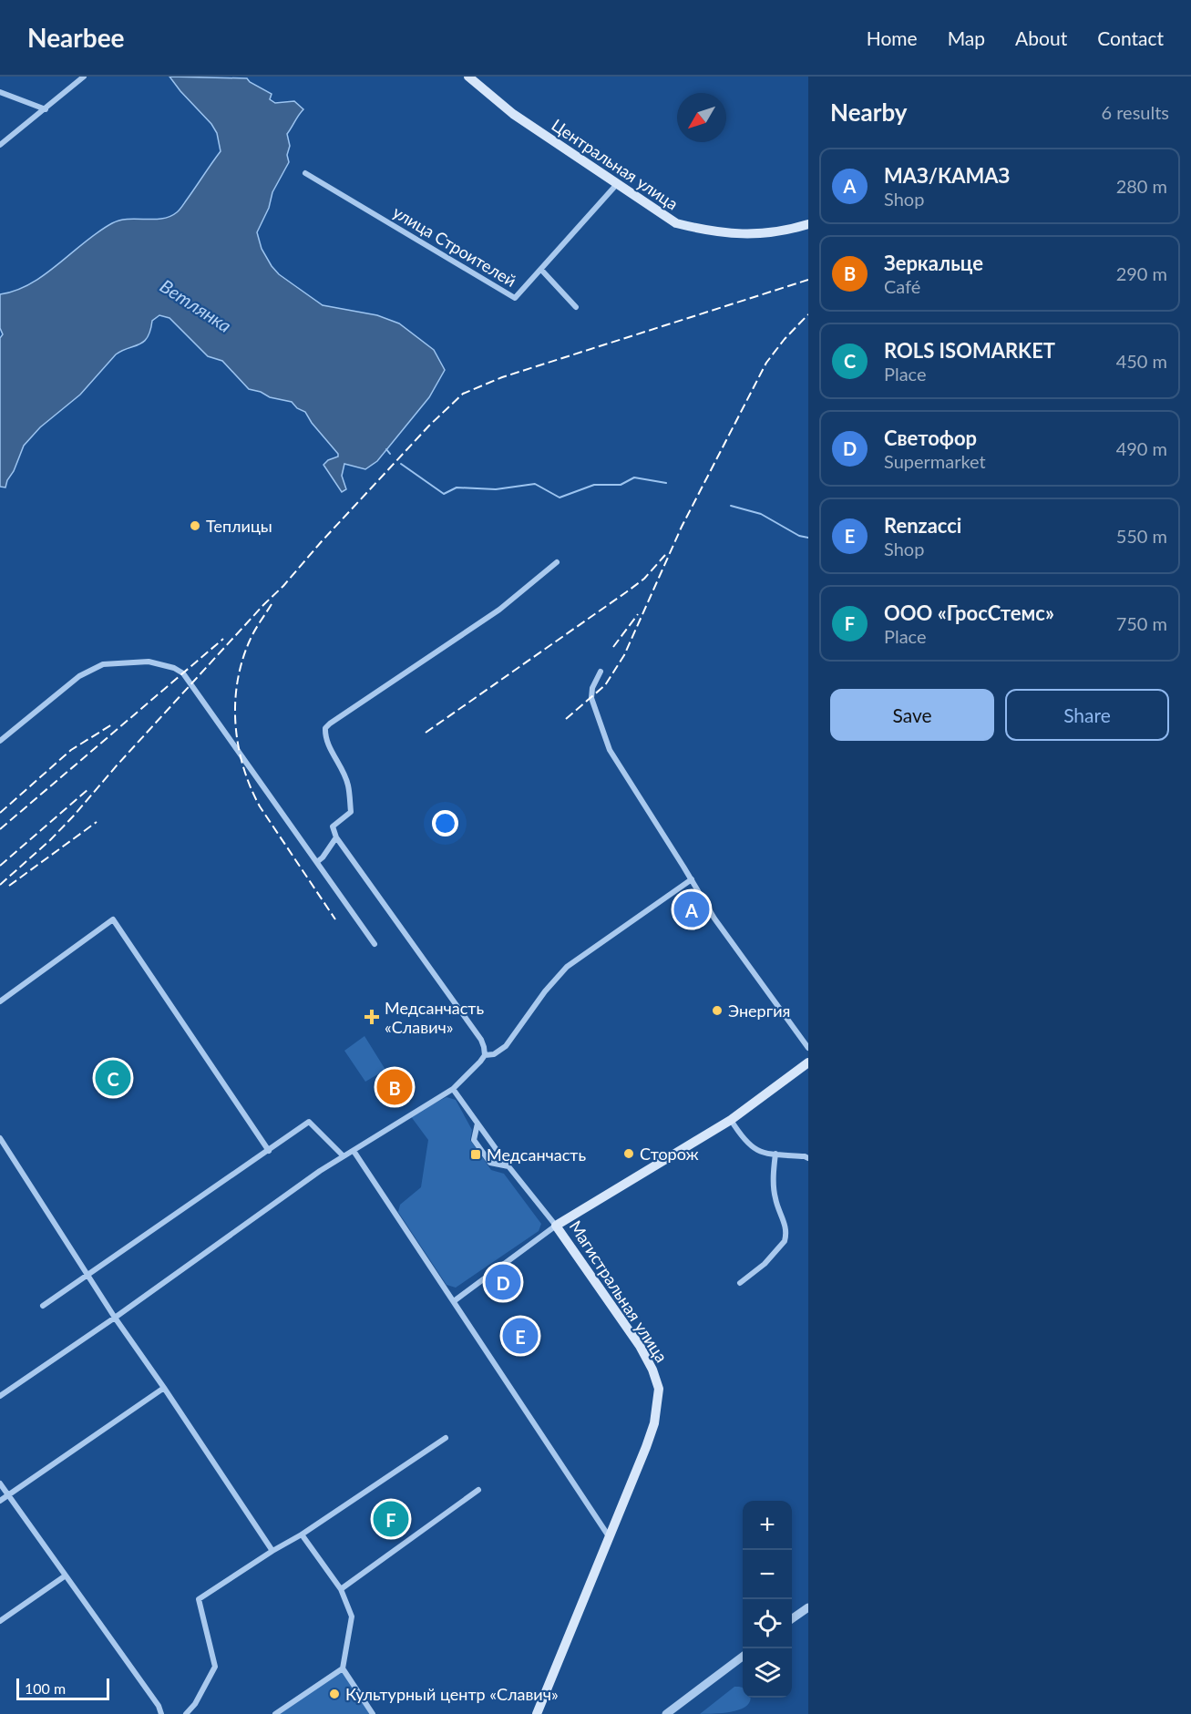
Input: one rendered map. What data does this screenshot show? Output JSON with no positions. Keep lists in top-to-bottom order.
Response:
{
  "streets": {
    "main road": ["Центральная улица", "Магистральная улица"],
    "street": ["улица Строителей"]
  },
  "crossings": [
    ["Центральная улица", "улица Строителей"]
  ],
  "water": ["Ветлянка"],
  "places": {
    "other": [
      "Теплицы",
      "Энергия",
      "Сторож",
      "Культурный центр «Славич»"
    ],
    "health": ["Медсанчасть «Славич»"],
    "transit": ["Медсанчасть"]
  },
  "scale_bar": "100 m",
  "north": "bottom left",
  "page": {
    "header": "Nearbee",
    "nav": [
      "Home",
      "Map",
      "About",
      "Contact"
    ],
    "heading": ["Nearby", "6 results"],
    "list": [
      {
        "mark": "A",
        "name": "МАЗ/КАМАЗ",
        "note": "Shop",
        "value": "280 m"
      },
      {
        "mark": "B",
        "name": "Зеркальце",
        "note": "Café",
        "value": "290 m"
      },
      {
        "mark": "C",
        "name": "ROLS ISOMARKET",
        "note": "Place",
        "value": "450 m"
      },
      {
        "mark": "D",
        "name": "Светофор",
        "note": "Supermarket",
        "value": "490 m"
      },
      {
        "mark": "E",
        "name": "Renzacci",
        "note": "Shop",
        "value": "550 m"
      },
      {
        "mark": "F",
        "name": "ООО «ГросСтемс»",
        "note": "Place",
        "value": "750 m"
      }
    ],
    "buttons": ["Save", "Share"],
    "pins": [
      "A",
      "C",
      "B",
      "D",
      "E",
      "F"
    ],
    "map_buttons": ["+", "−"],
    "scale": "100 m"
  }
}
